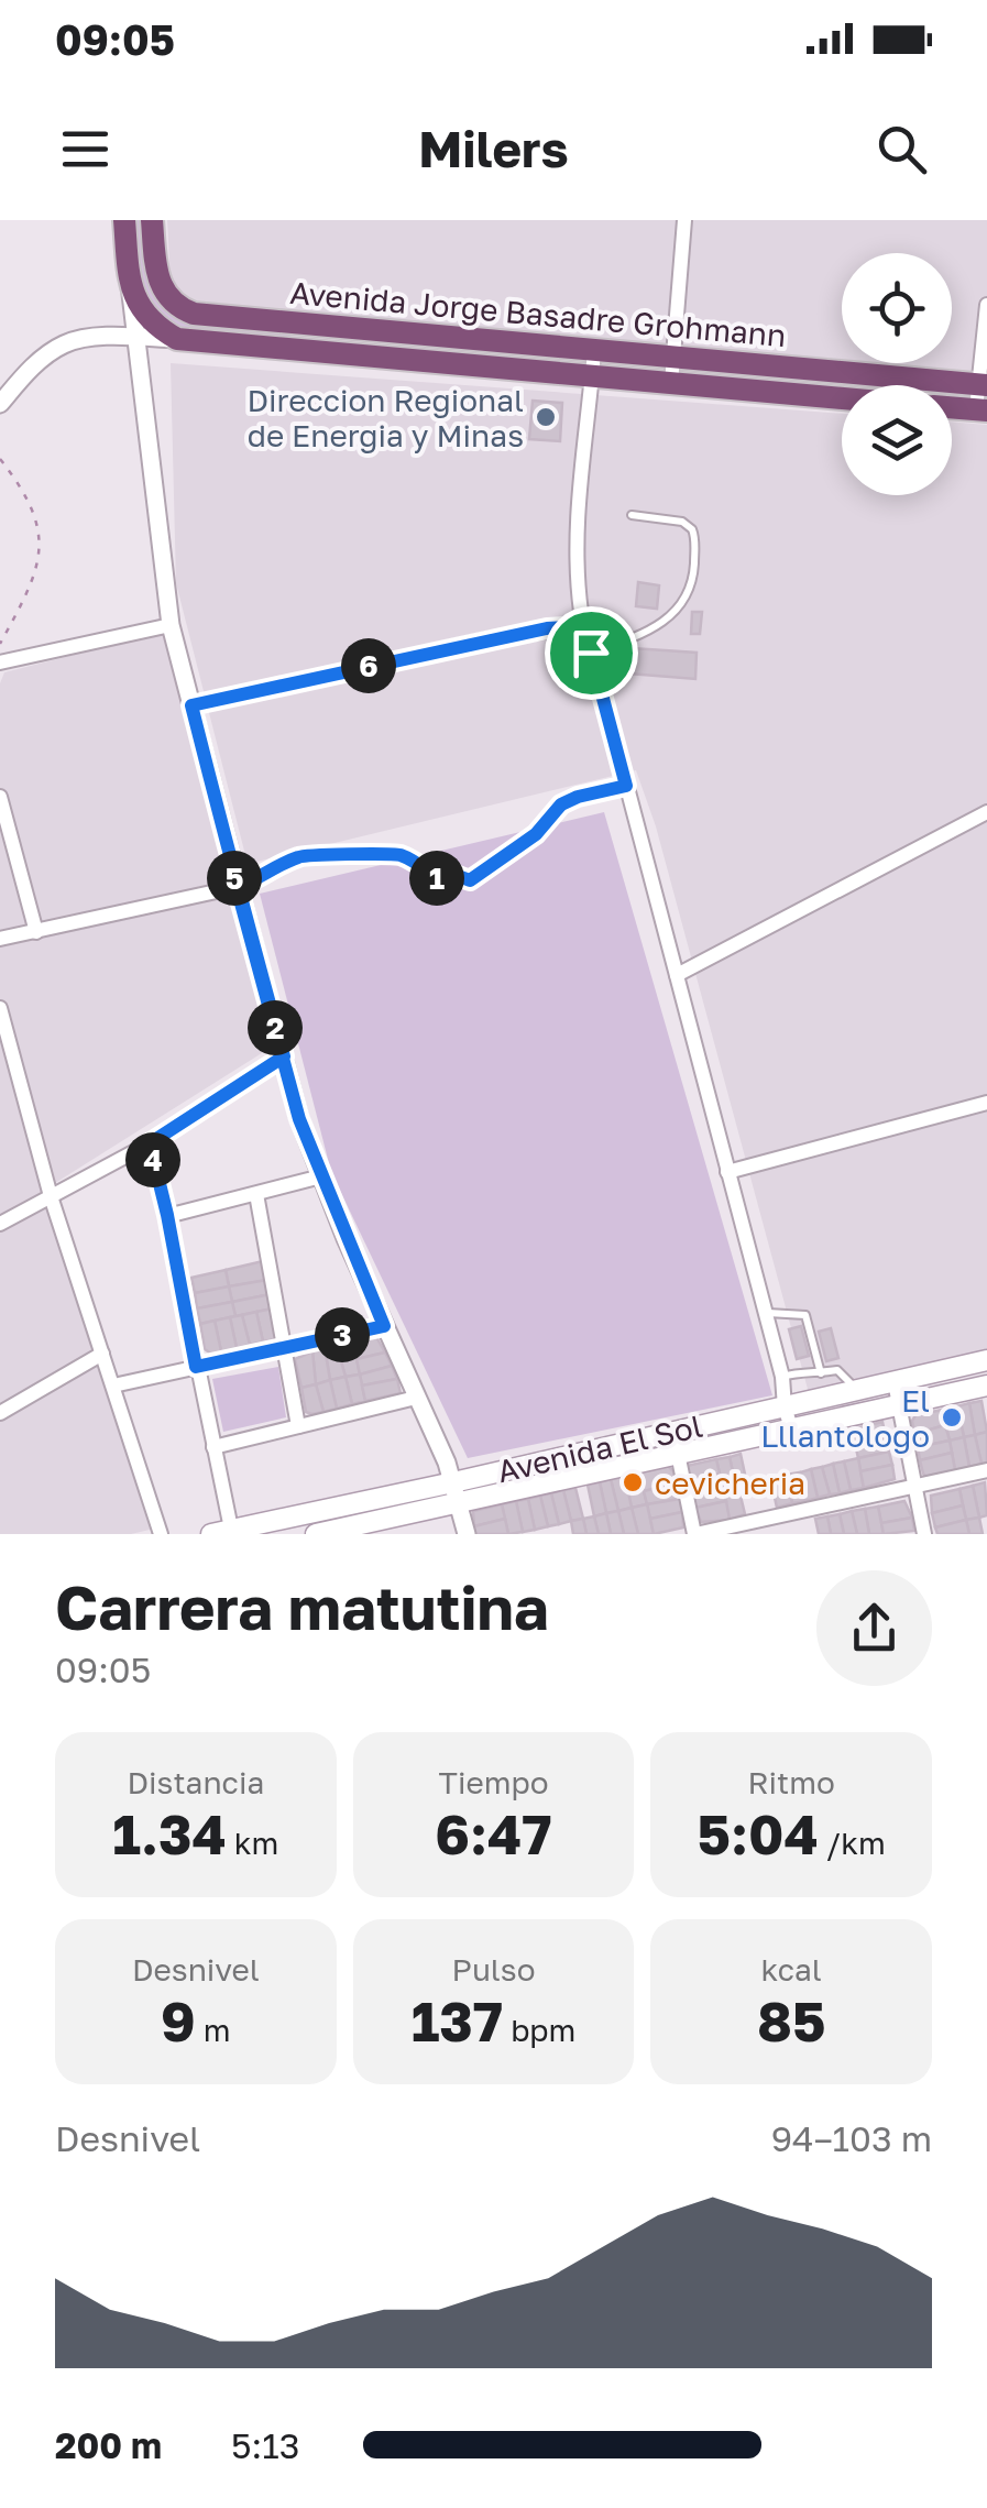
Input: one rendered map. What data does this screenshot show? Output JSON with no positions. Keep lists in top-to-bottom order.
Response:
{
  "streets": {
    "highway": ["Avenida Jorge Basadre Grohmann"],
    "main road": ["Avenida El Sol"]
  },
  "places": ["Direccion Regional de Energia y Minas", "El Lllantologo", "cevicheria"],
  "page": {
    "status": "09:05",
    "header": "Milers",
    "pins": [
      "6",
      "1",
      "5",
      "2",
      "4",
      "3"
    ],
    "heading": ["Carrera matutina", "09:05"],
    "stats": [
      ["Distancia", "1.34 km"],
      ["Tiempo", "6:47"],
      ["Ritmo", "5:04 /km"],
      ["Desnivel", "9 m"],
      ["Pulso", "137 bpm"],
      ["kcal", "85"]
    ],
    "chart": ["Desnivel", "94–103 m"],
    "list": [
      {
        "name": "200 m",
        "note": "5:13"
      }
    ]
  }
}
